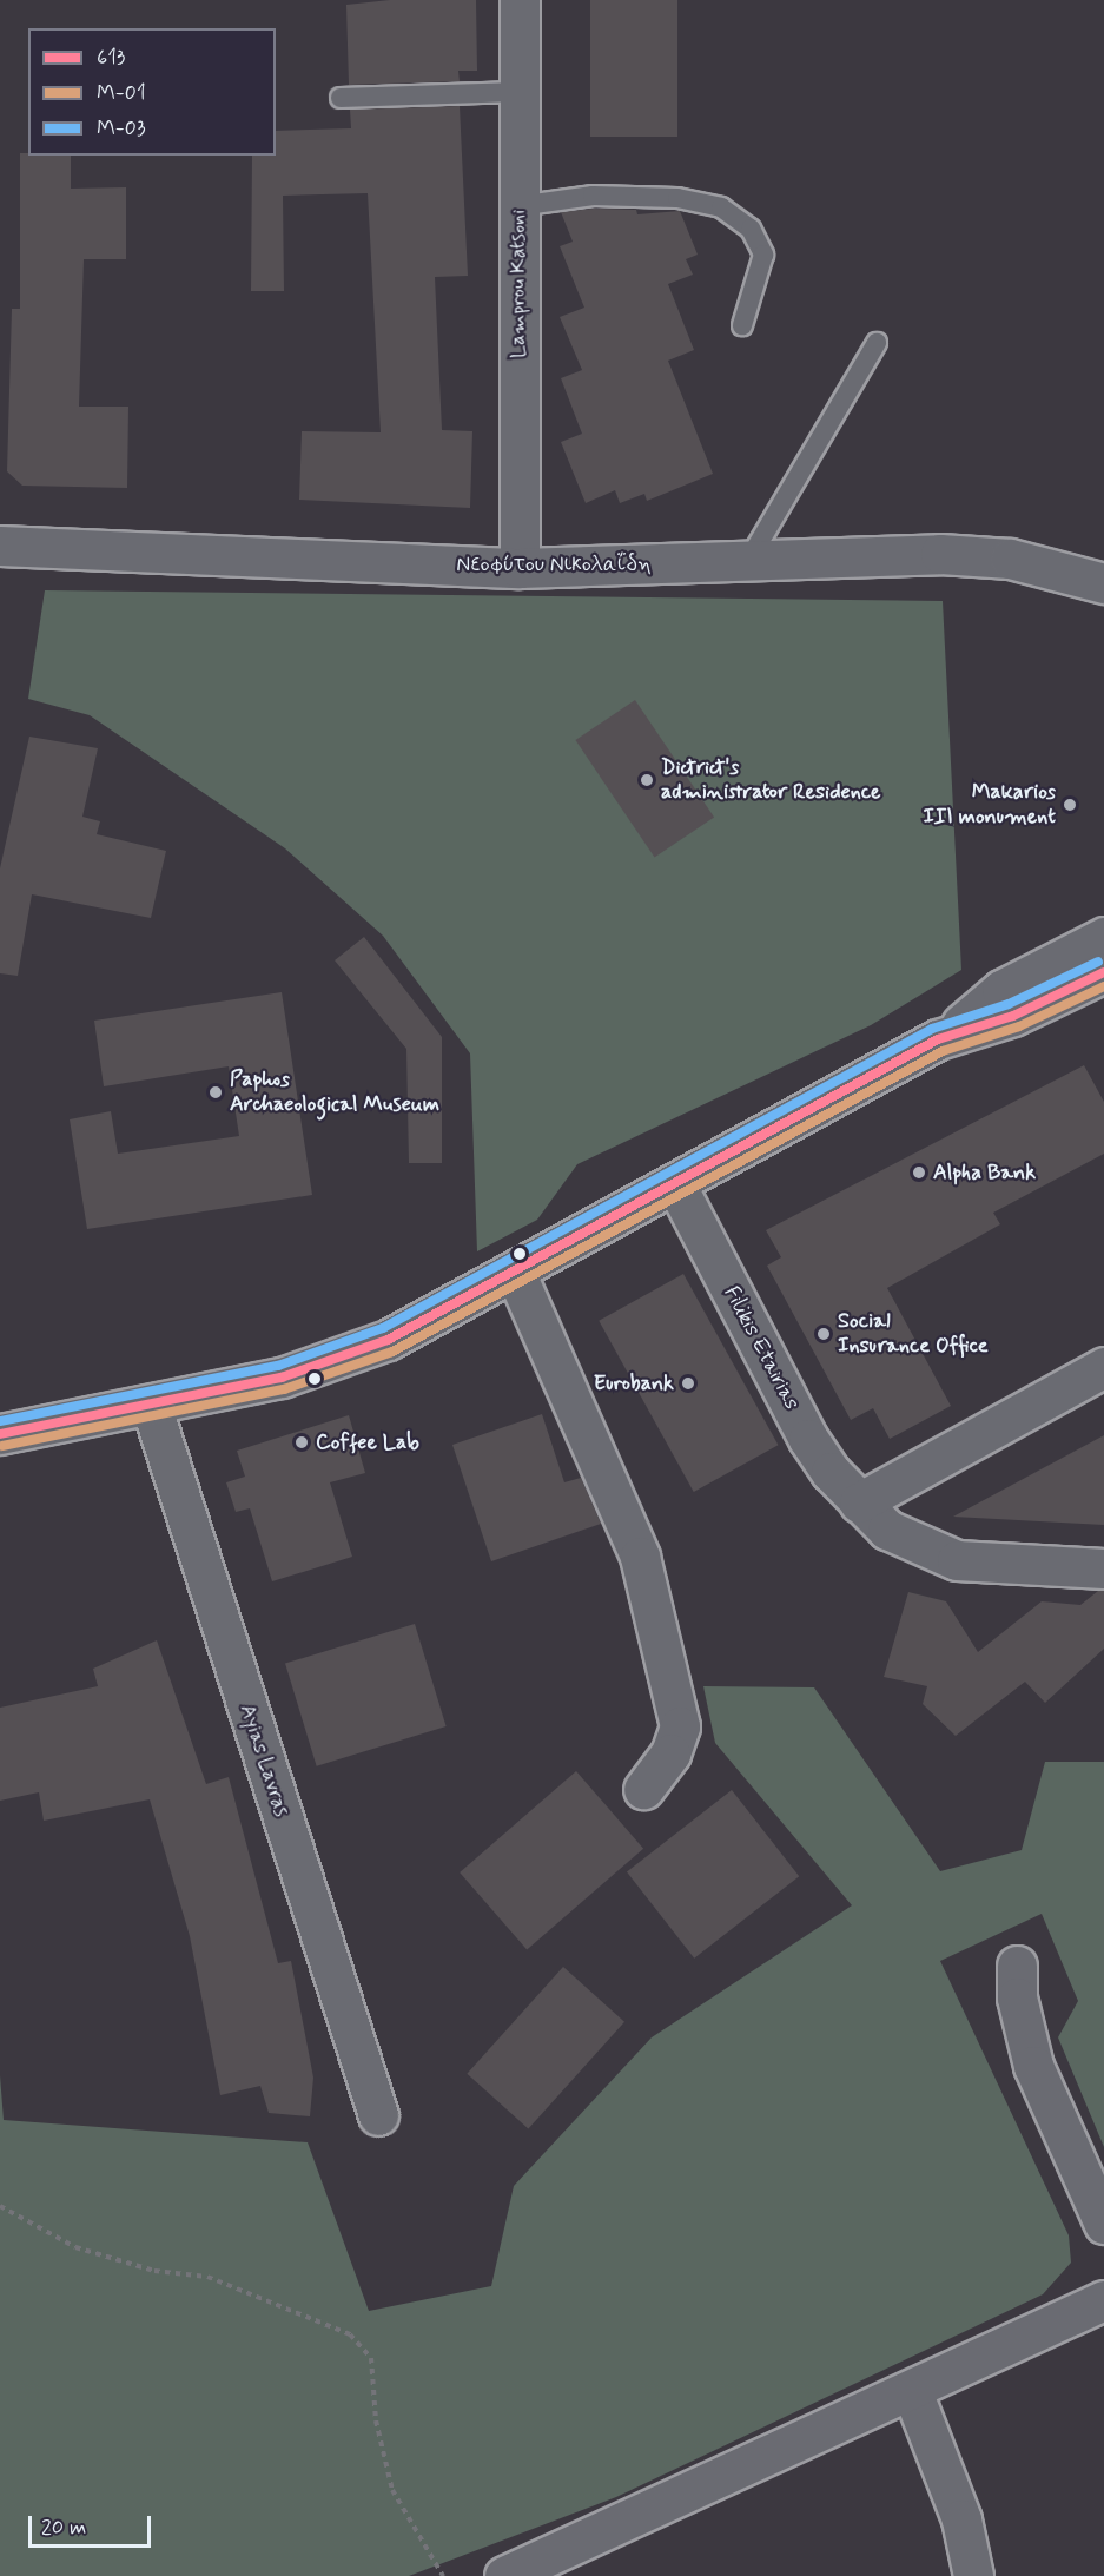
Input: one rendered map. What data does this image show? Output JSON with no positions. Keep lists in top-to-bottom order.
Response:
{
  "streets": {
    "street": [
      "Lamprou Katsoni",
      "Νεοφύτου Νικολαΐδη",
      "Filikis Etairias",
      "Ayias Lavras"
    ]
  },
  "crossings": [
    ["Lamprou Katsoni", "Νεοφύτου Νικολαΐδη"]
  ],
  "places": [
    "Dictrict's administrator Residence",
    "Makarios III monument",
    "Paphos Archaeological Museum",
    "Alpha Bank",
    "Social Insurance Office",
    "Eurobank",
    "Coffee Lab"
  ],
  "lines": ["transit line M-03", "transit line 613", "transit line M-01"],
  "legend": ["613", "M-01", "M-03"],
  "scale_bar": "20 m"
}
